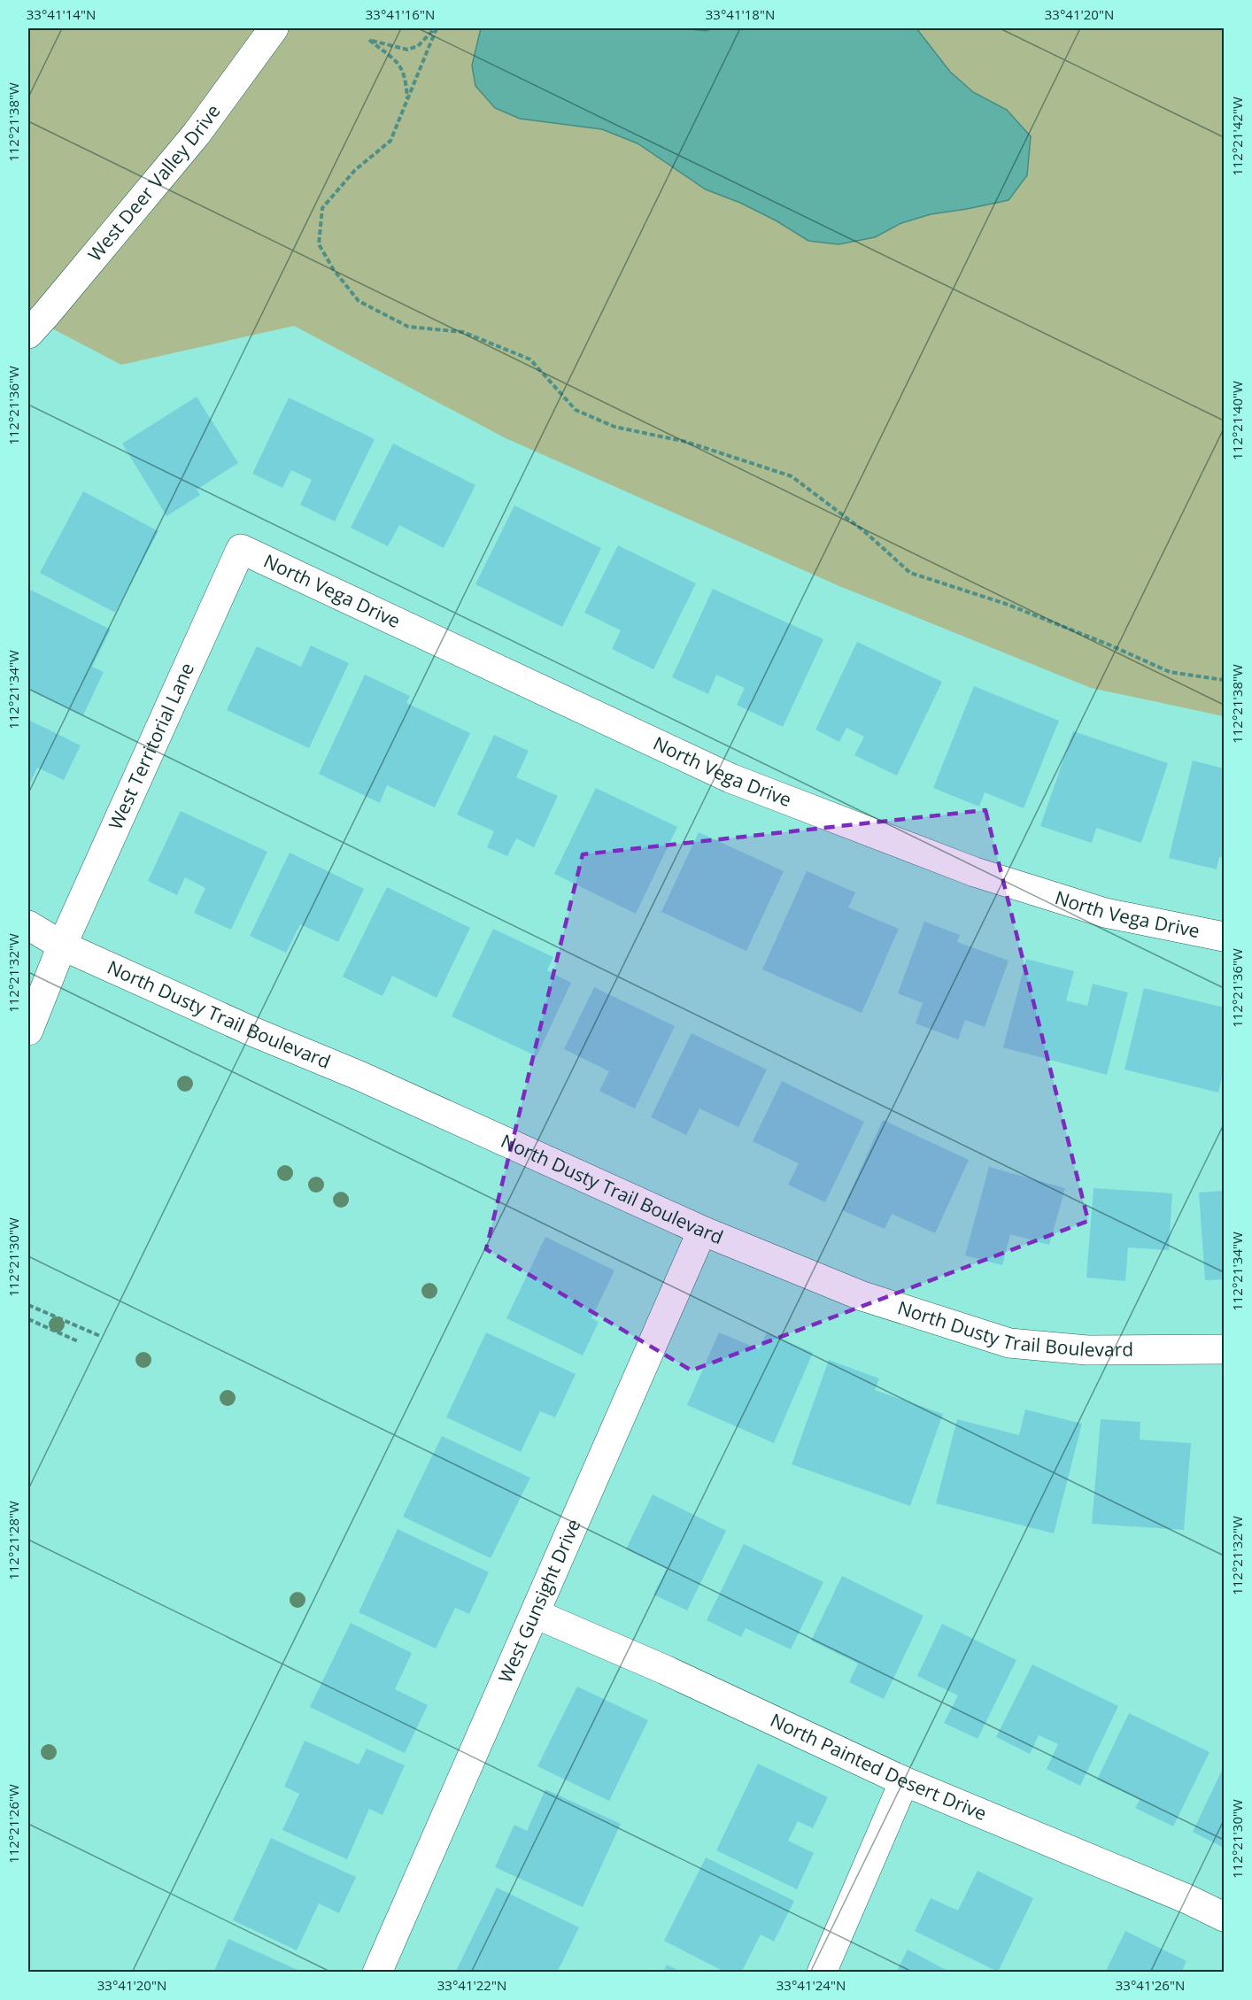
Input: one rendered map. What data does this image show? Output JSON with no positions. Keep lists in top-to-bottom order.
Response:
{
  "streets": {
    "street": [
      "West Deer Valley Drive",
      "North Vega Drive",
      "West Territorial Lane",
      "North Dusty Trail Boulevard",
      "West Gunsight Drive",
      "North Painted Desert Drive"
    ]
  },
  "crossings": [
    ["North Vega Drive", "West Territorial Lane"],
    ["West Territorial Lane", "North Dusty Trail Boulevard"],
    ["North Dusty Trail Boulevard", "West Gunsight Drive"],
    ["West Gunsight Drive", "North Painted Desert Drive"]
  ],
  "coordinates": [
    "33°41'14\"N",
    "33°41'16\"N",
    "33°41'18\"N",
    "33°41'20\"N",
    "112°21'38\"W",
    "112°21'42\"W",
    "112°21'36\"W",
    "112°21'40\"W",
    "112°21'34\"W",
    "112°21'32\"W",
    "112°21'30\"W",
    "112°21'28\"W",
    "112°21'26\"W",
    "33°41'22\"N",
    "33°41'24\"N",
    "33°41'26\"N"
  ]
}
